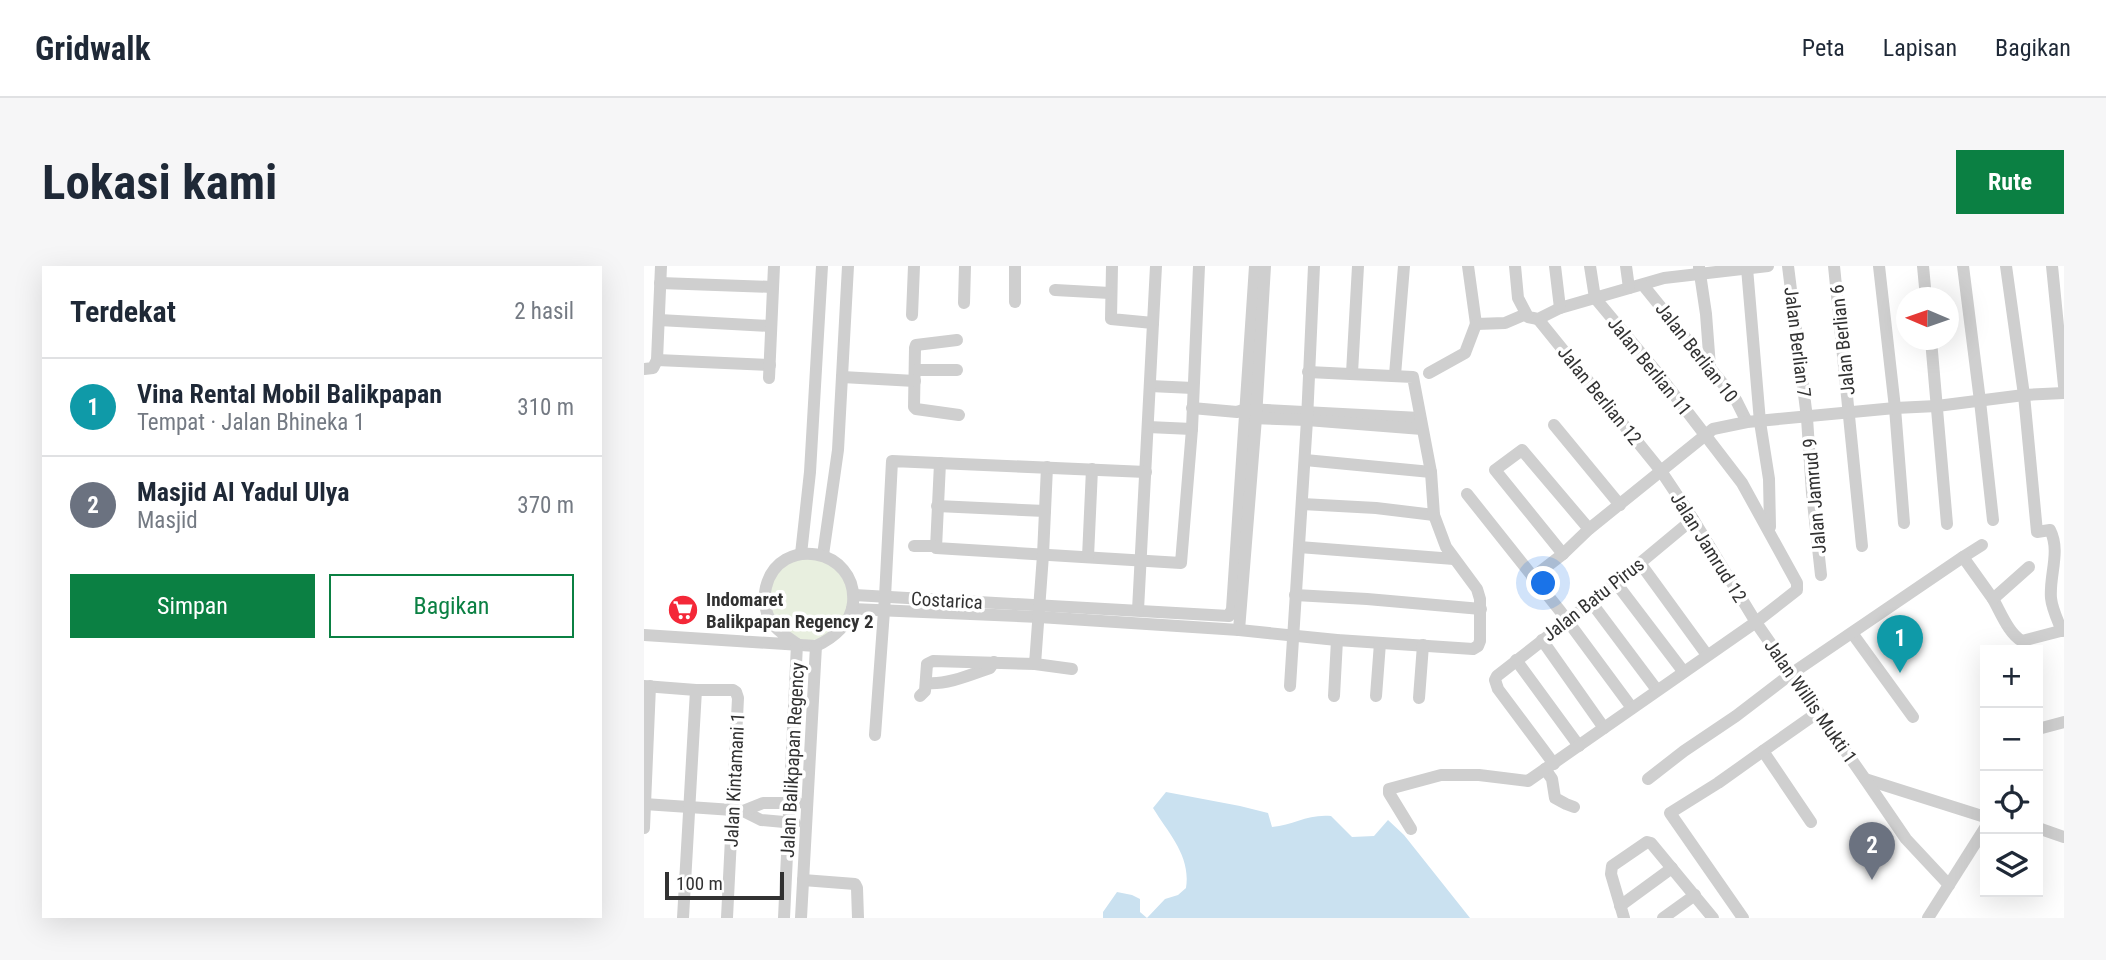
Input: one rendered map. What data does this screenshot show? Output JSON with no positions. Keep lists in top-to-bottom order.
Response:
{
  "streets": {
    "street": [
      "Jalan Berlian 6",
      "Jalan Berlian 7",
      "Jalan Berlian 10",
      "Jalan Berlian 11",
      "Jalan Berlian 12",
      "Jalan Jamrud 9",
      "Jalan Jamrud 12",
      "Jalan Batu Pirus",
      "Costarica",
      "Jalan Willis Mukti 1",
      "Jalan Balikpapan Regency",
      "Jalan Kintamani 1"
    ]
  },
  "crossings": [
    ["Jalan Berlian 7", "Jalan Jamrud 9"],
    ["Jalan Berlian 11", "Jalan Jamrud 12"],
    ["Jalan Berlian 11", "Jalan Willis Mukti 1"],
    ["Jalan Berlian 12", "Jalan Jamrud 12"],
    ["Jalan Jamrud 12", "Jalan Batu Pirus"],
    ["Jalan Jamrud 12", "Jalan Willis Mukti 1"],
    ["Costarica", "Jalan Balikpapan Regency"]
  ],
  "places": {
    "supermarket": ["Indomaret Balikpapan Regency 2"]
  },
  "scale_bar": "100 m",
  "north": "left",
  "page": {
    "header": "Gridwalk",
    "nav": ["Peta", "Lapisan", "Bagikan"],
    "buttons": [
      "Rute",
      ["Simpan", "Bagikan"]
    ],
    "title": "Lokasi kami",
    "heading": ["Terdekat", "2 hasil"],
    "list": [
      {
        "mark": "1",
        "name": "Vina Rental Mobil Balikpapan",
        "note": "Tempat · Jalan Bhineka 1",
        "value": "310 m"
      },
      {
        "mark": "2",
        "name": "Masjid Al Yadul Ulya",
        "note": "Masjid",
        "value": "370 m"
      }
    ],
    "pins": ["1", "2"],
    "map_buttons": ["+", "−"],
    "scale": "100 m"
  }
}
